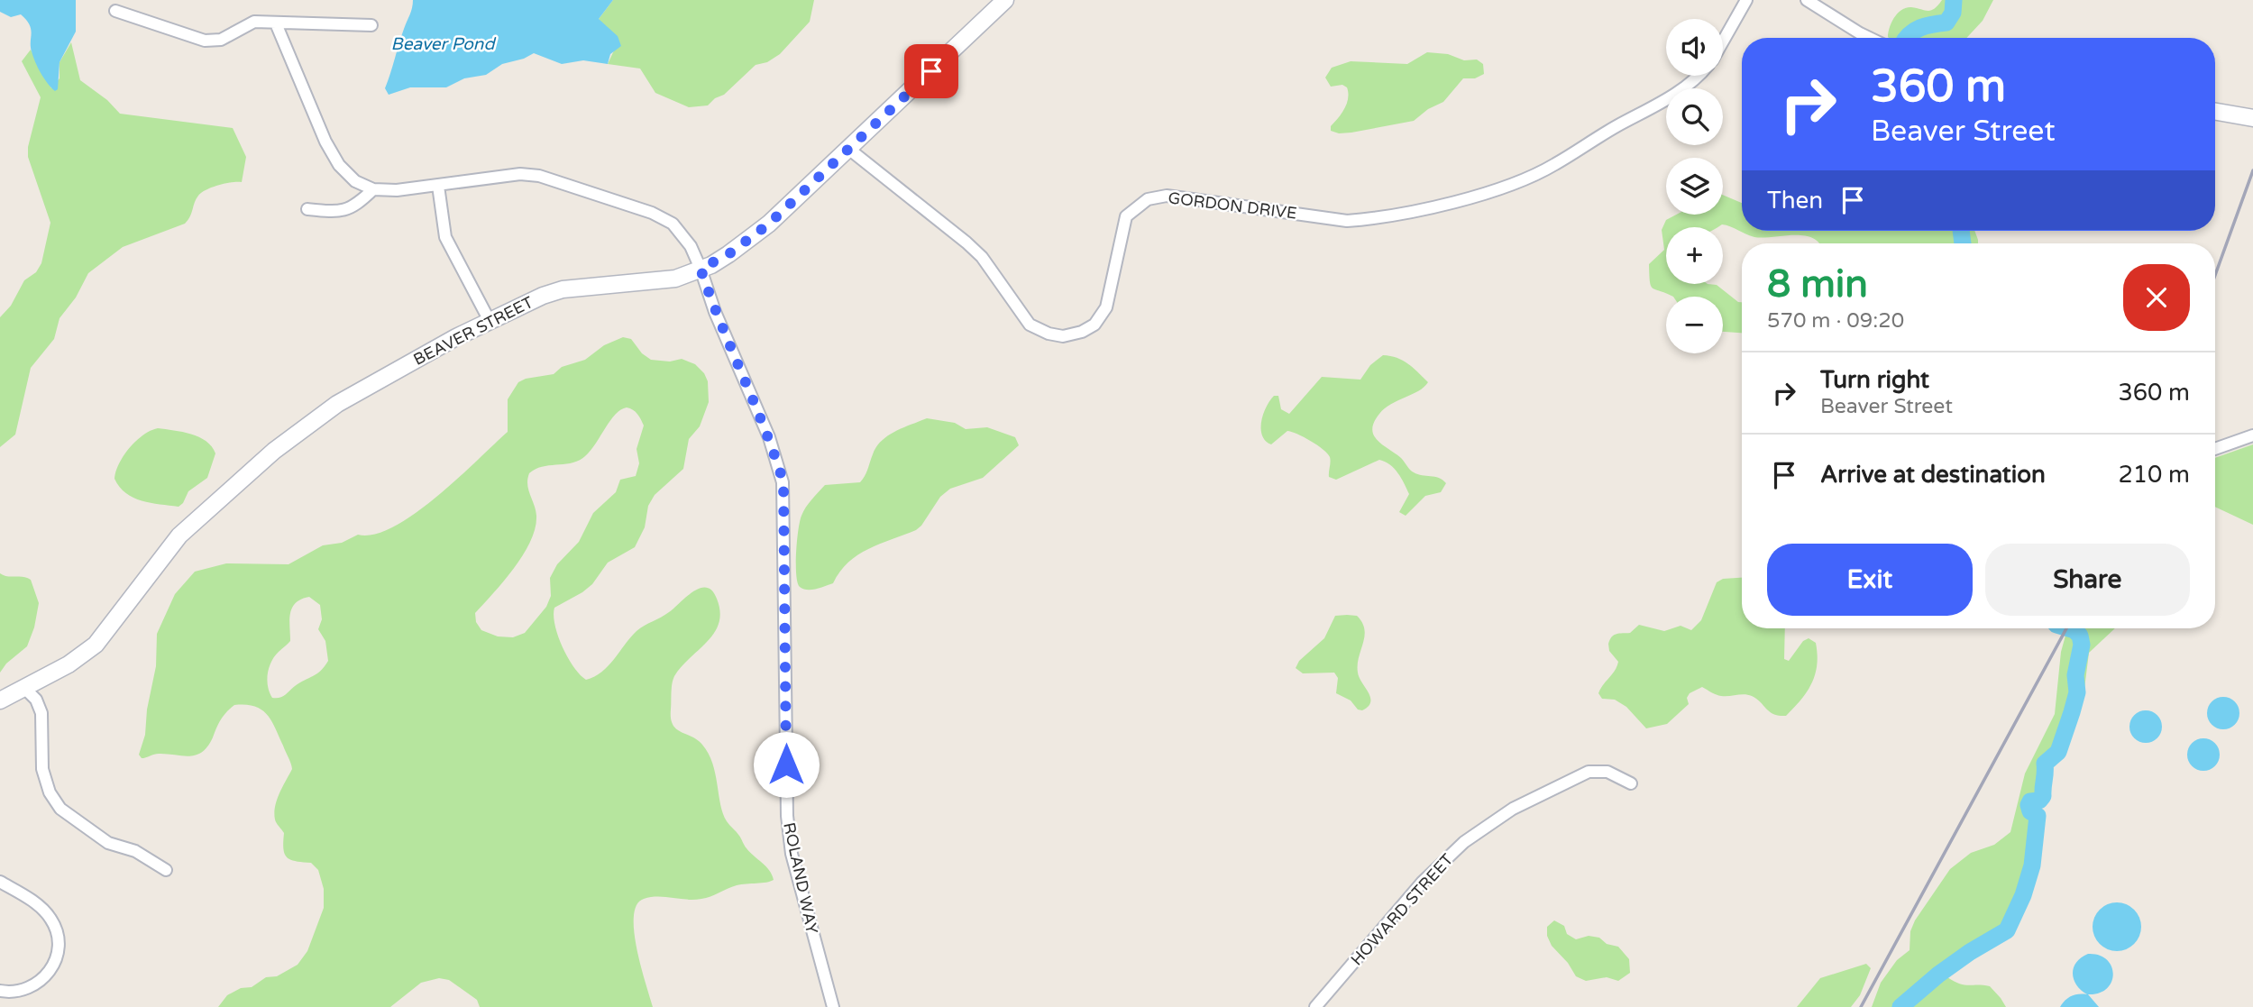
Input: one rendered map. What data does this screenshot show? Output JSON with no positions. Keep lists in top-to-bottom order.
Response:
{
  "streets": {
    "street": [
      "GORDON DRIVE",
      "BEAVER STREET",
      "ROLAND WAY",
      "HOWARD STREET"
    ]
  },
  "crossings": [
    ["GORDON DRIVE", "BEAVER STREET"],
    ["BEAVER STREET", "ROLAND WAY"]
  ],
  "water": ["Beaver Pond"],
  "page": {
    "map_buttons": ["+", "−"],
    "turn": ["360 m", "Beaver Street"],
    "then": "Then",
    "heading": ["8 min", "570 m · 09:20"],
    "list": [
      {
        "name": "Turn right",
        "note": "Beaver Street",
        "value": "360 m"
      },
      {
        "name": "Arrive at destination",
        "value": "210 m"
      }
    ],
    "buttons": ["Exit", "Share"]
  }
}
